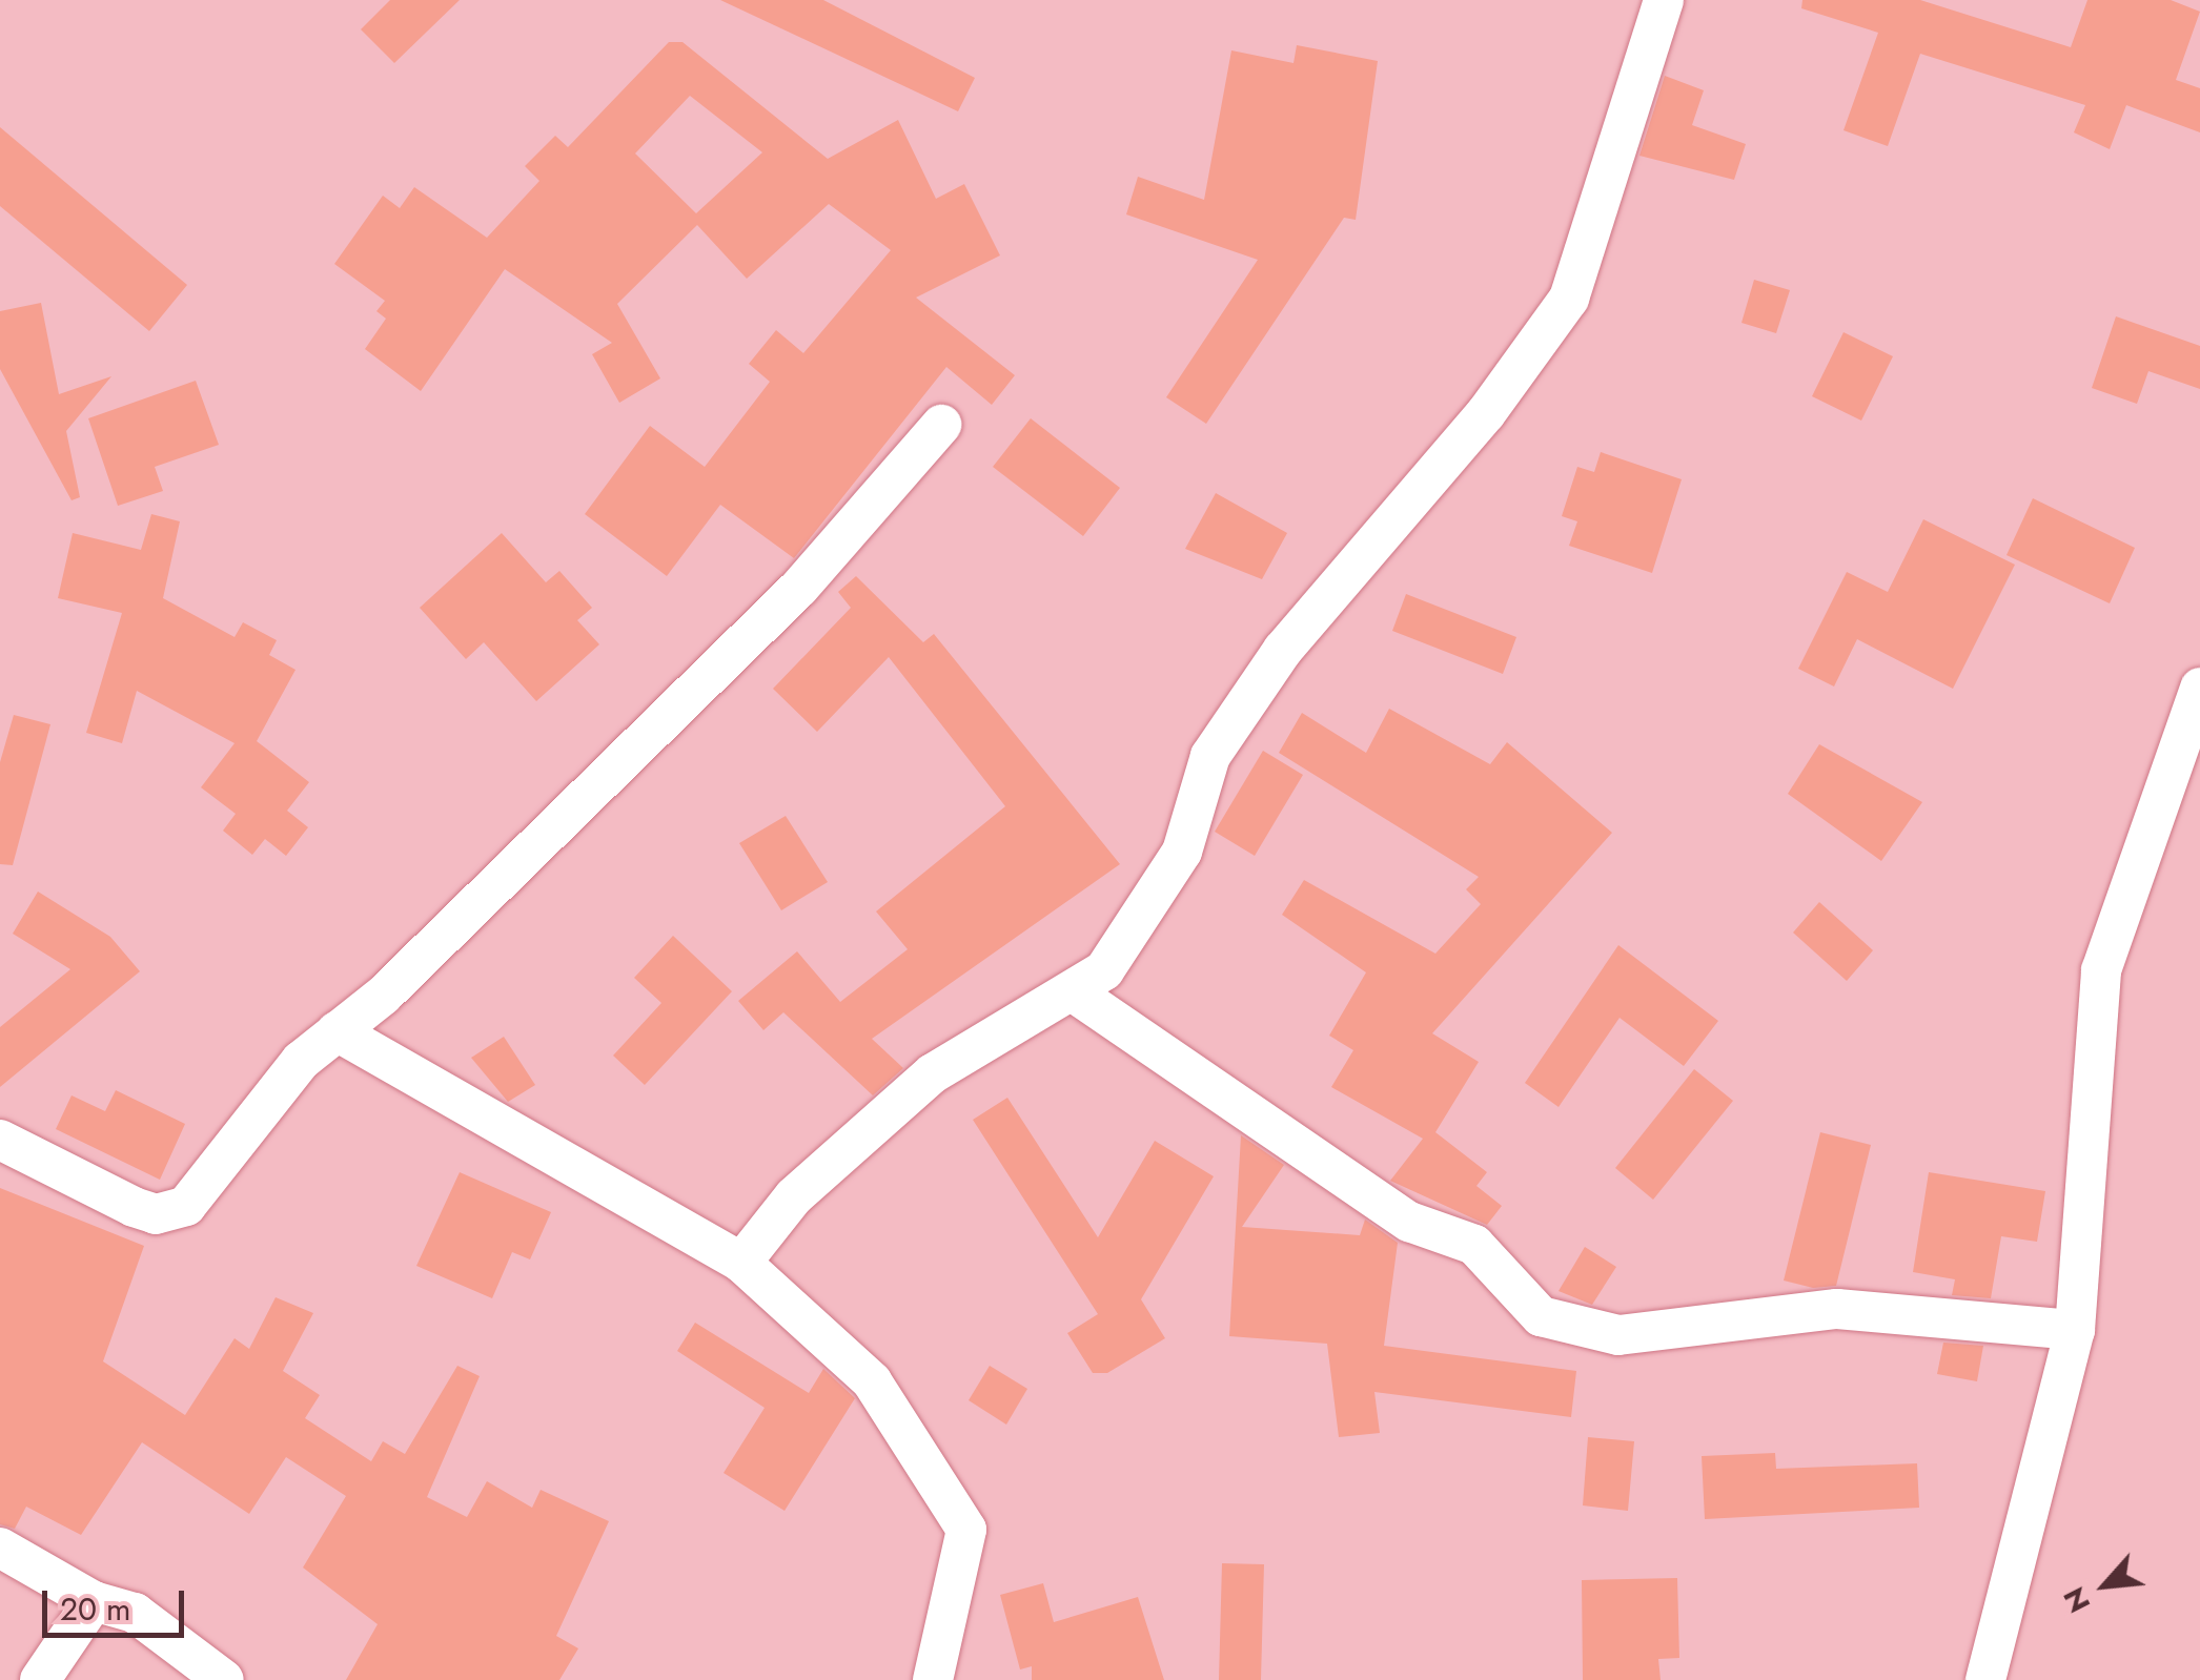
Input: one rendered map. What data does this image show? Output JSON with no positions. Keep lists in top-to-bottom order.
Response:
{
  "scale_bar": "20 m",
  "north": "bottom left"
}
